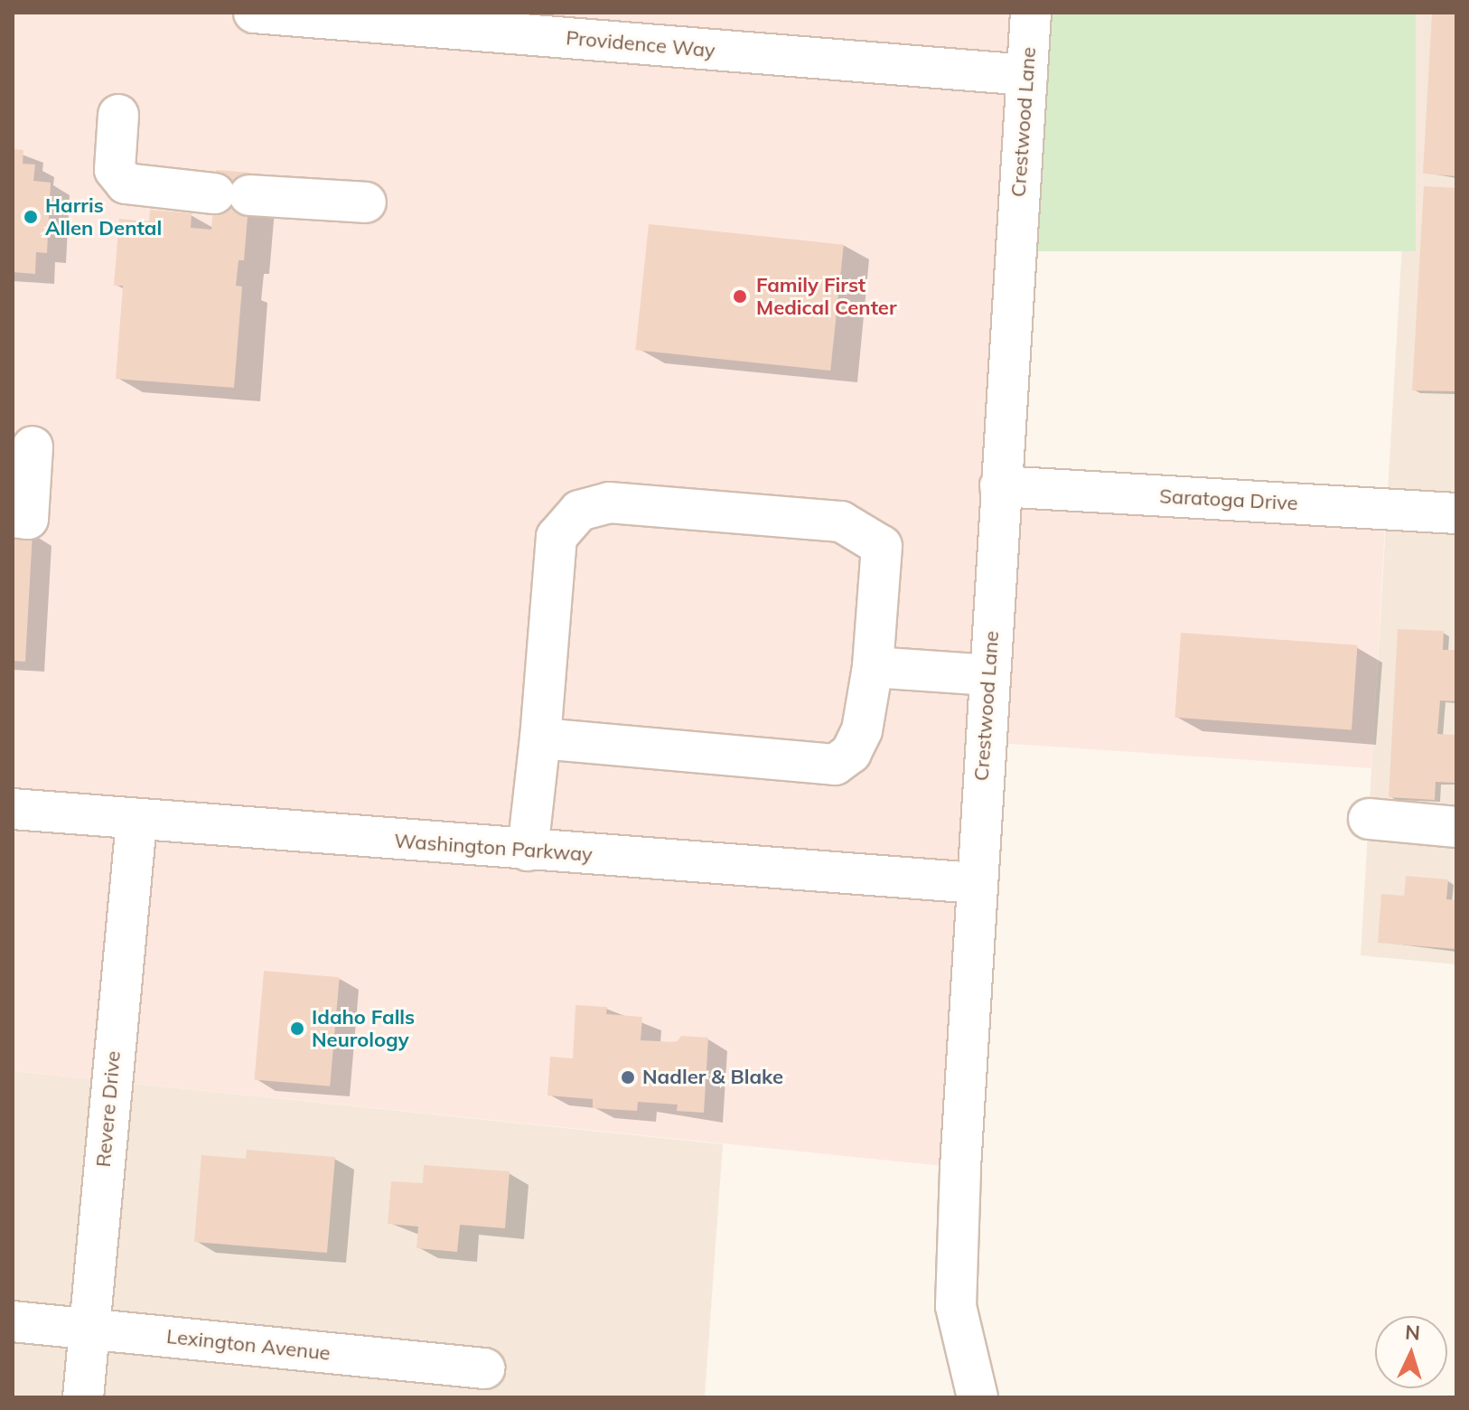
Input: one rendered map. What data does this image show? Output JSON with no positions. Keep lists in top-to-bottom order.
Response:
{
  "streets": {
    "street": [
      "Providence Way",
      "Crestwood Lane",
      "Saratoga Drive",
      "Washington Parkway",
      "Revere Drive",
      "Lexington Avenue"
    ]
  },
  "crossings": [
    ["Providence Way", "Crestwood Lane"],
    ["Crestwood Lane", "Saratoga Drive"],
    ["Crestwood Lane", "Washington Parkway"],
    ["Washington Parkway", "Revere Drive"],
    ["Revere Drive", "Lexington Avenue"]
  ],
  "places": [
    "Harris Allen Dental",
    "Family First Medical Center",
    "Idaho Falls Neurology",
    "Nadler & Blake"
  ],
  "north": "top"
}
